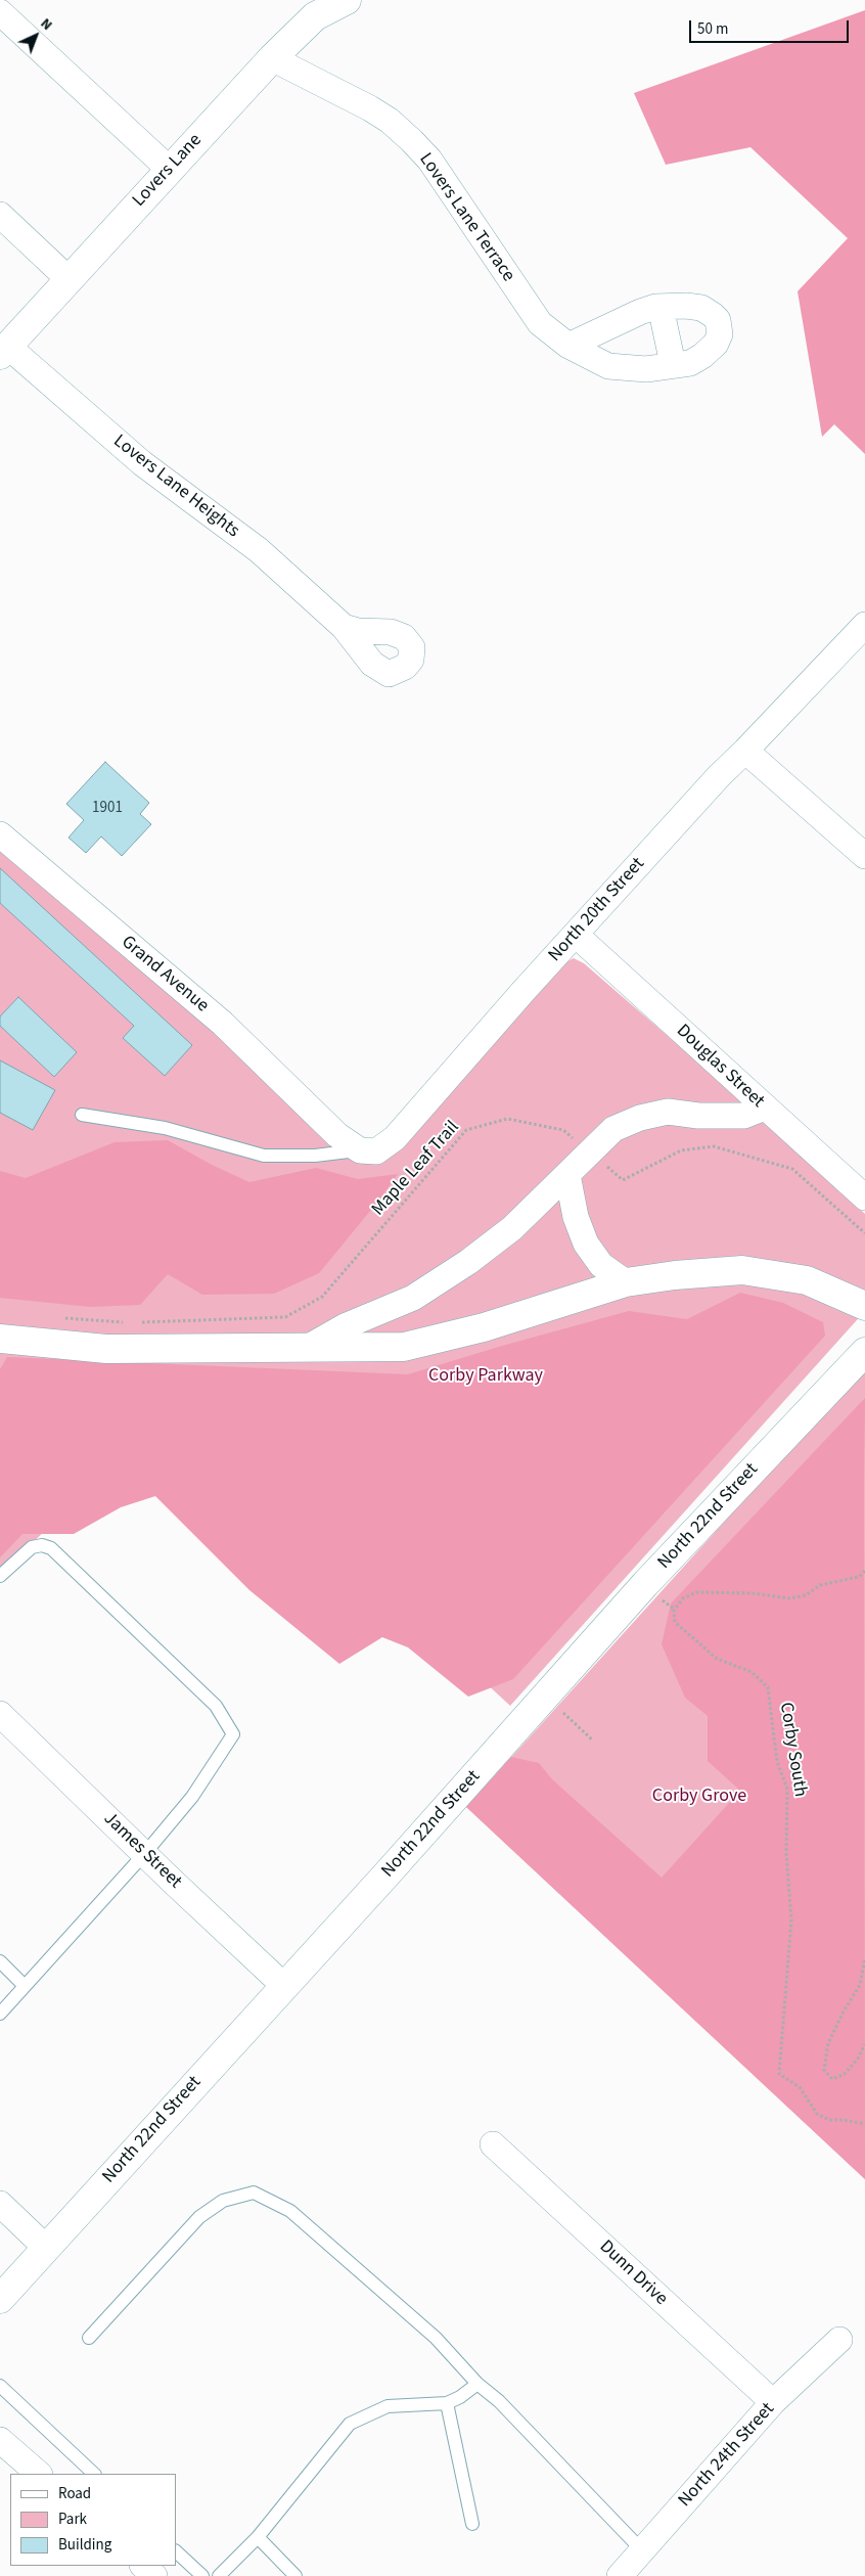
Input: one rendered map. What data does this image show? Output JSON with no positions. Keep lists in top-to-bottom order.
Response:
{
  "streets": {
    "street": [
      "Lovers Lane",
      "Lovers Lane Terrace",
      "Lovers Lane Heights",
      "North 20th Street",
      "Grand Avenue",
      "Douglas Street",
      "North 22nd Street",
      "James Street",
      "Dunn Drive",
      "North 24th Street"
    ],
    "path": ["Maple Leaf Trail", "Corby South"]
  },
  "crossings": [
    ["Lovers Lane", "Lovers Lane Terrace"],
    ["Lovers Lane", "Lovers Lane Heights"],
    ["North 20th Street", "Grand Avenue"],
    ["North 20th Street", "Douglas Street"],
    ["North 22nd Street", "James Street"],
    ["Dunn Drive", "North 24th Street"]
  ],
  "parks": ["Corby Parkway", "Corby Grove"],
  "house_numbers": ["1901"],
  "legend": ["Road", "Park", "Building"],
  "scale_bar": "50 m",
  "north": "top right"
}
